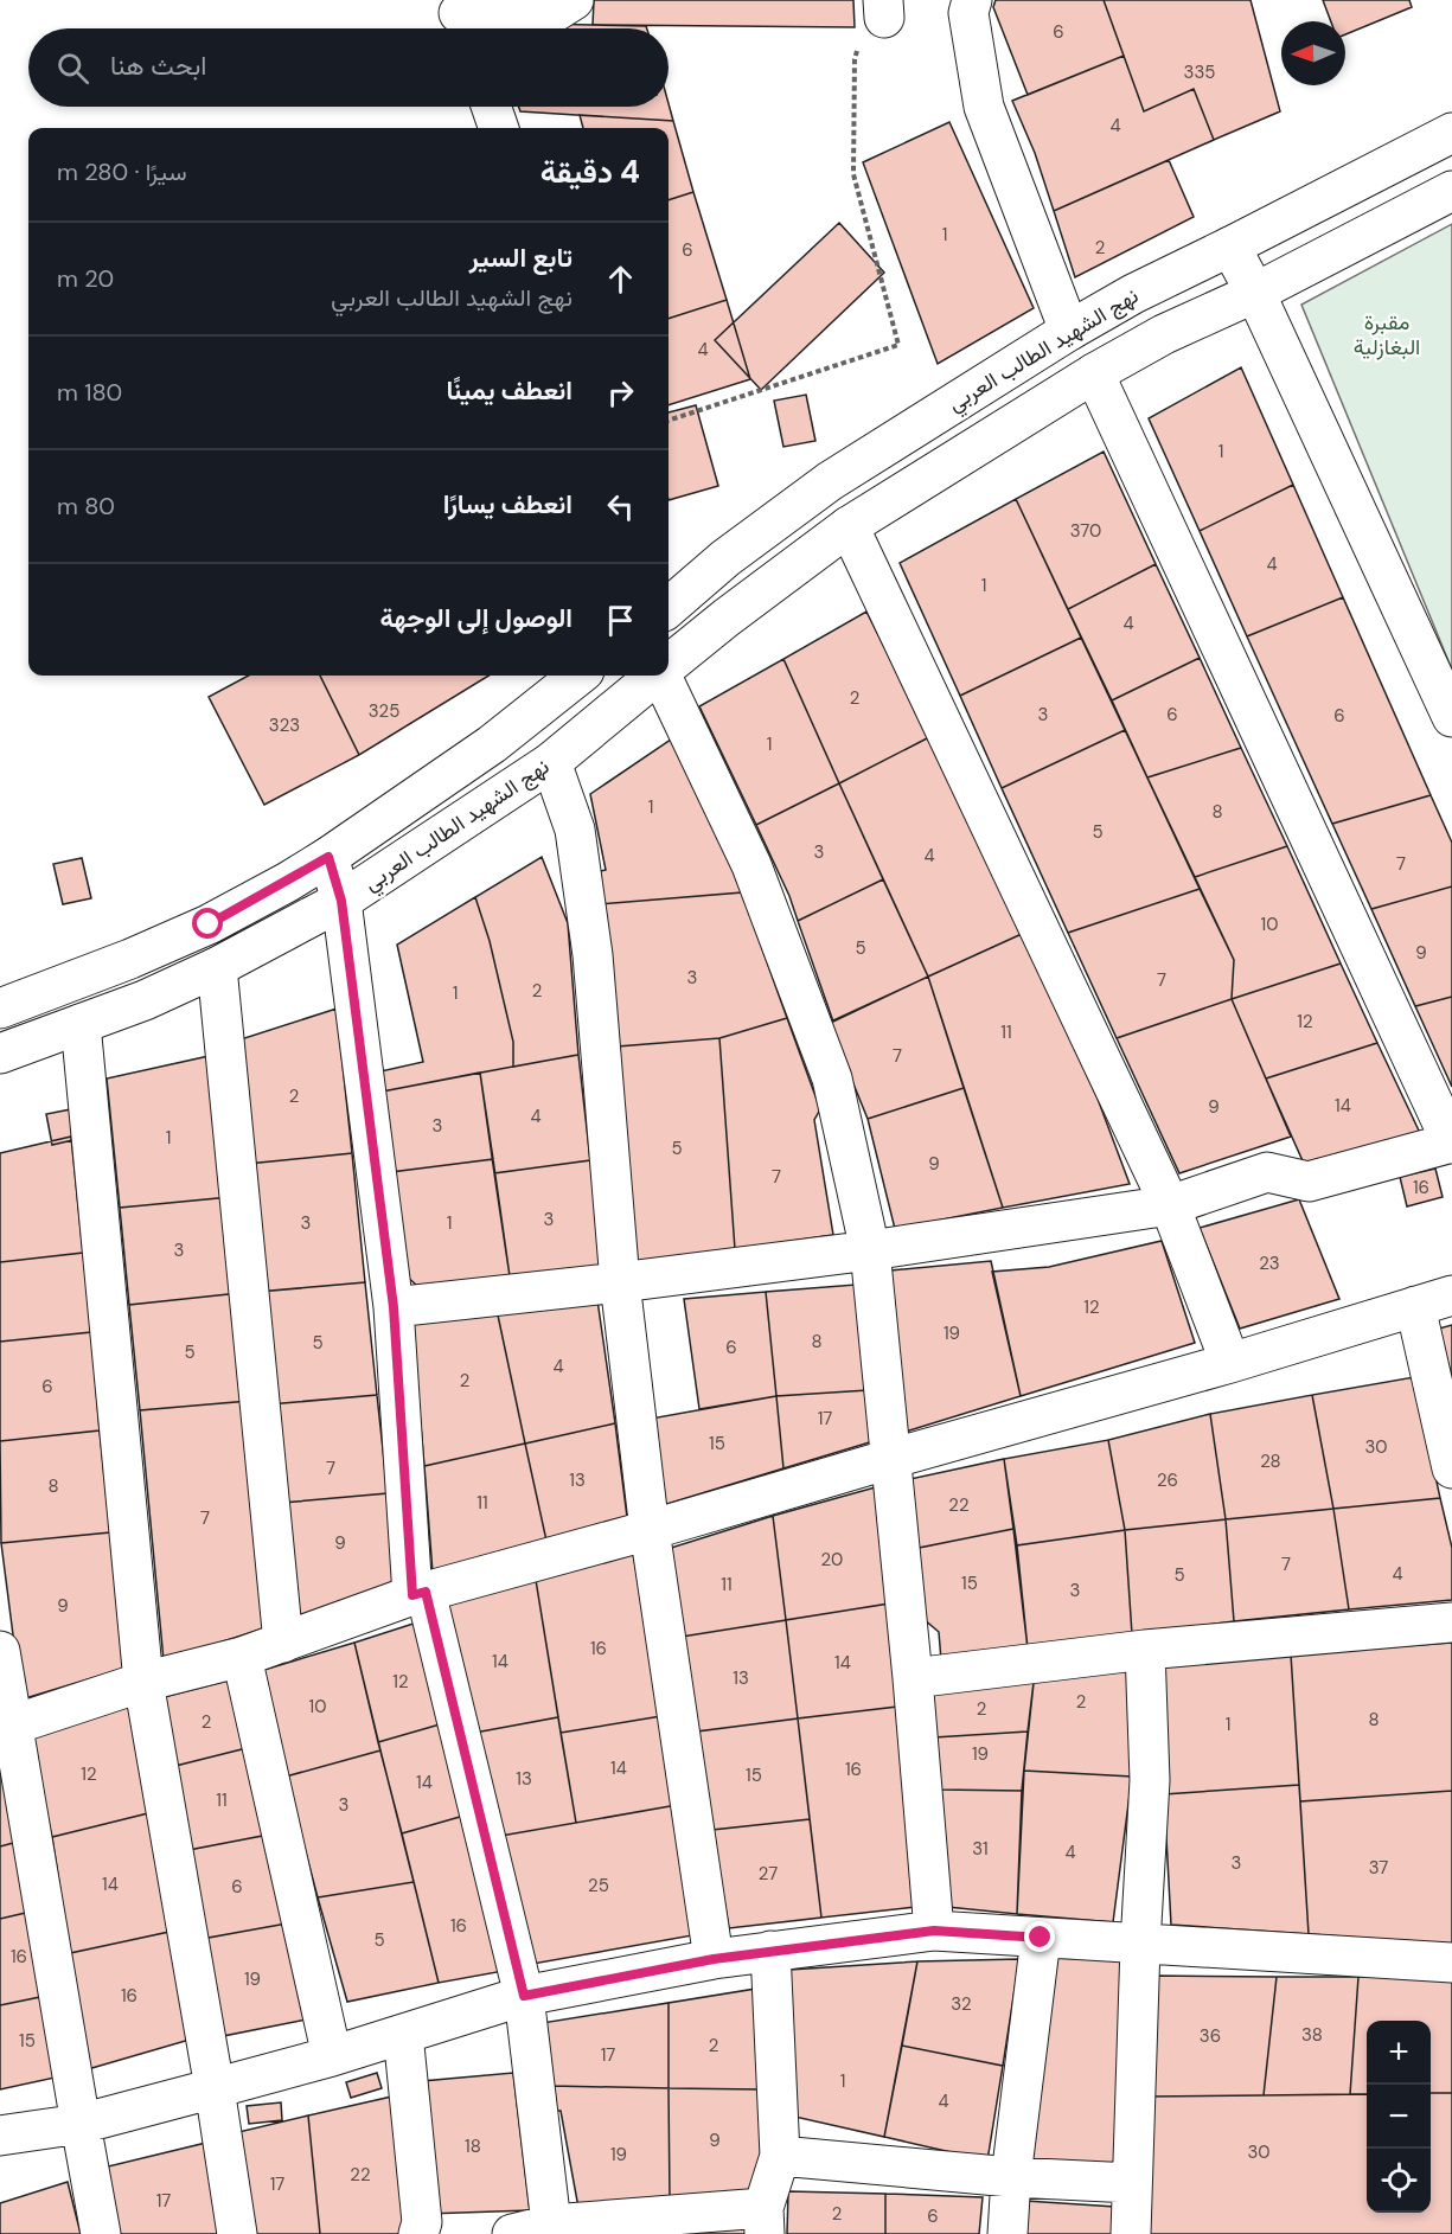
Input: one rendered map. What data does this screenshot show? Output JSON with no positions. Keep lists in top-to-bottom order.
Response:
{
  "streets": {
    "street": ["نهج الشهيد الطالب العربي"]
  },
  "parks": ["مقبرة البغازلية"],
  "house_numbers": [
    "6",
    "335",
    "4",
    "1",
    "2",
    "6",
    "4",
    "1",
    "370",
    "4",
    "1",
    "4",
    "2",
    "325",
    "3",
    "6",
    "6",
    "323",
    "1",
    "1",
    "8",
    "5",
    "3",
    "4",
    "7",
    "10",
    "5",
    "9",
    "3",
    "7",
    "2",
    "1",
    "12",
    "11",
    "7",
    "2",
    "14",
    "9",
    "4",
    "3",
    "1",
    "5",
    "9",
    "7",
    "16",
    "3",
    "3",
    "1",
    "3",
    "23",
    "12",
    "19",
    "8",
    "5",
    "6",
    "5",
    "4",
    "2",
    "6",
    "17",
    "15",
    "30",
    "28",
    "7",
    "13",
    "26",
    "8",
    "11",
    "22",
    "7",
    "9",
    "20",
    "7",
    "4",
    "5",
    "15",
    "11",
    "3",
    "9",
    "16",
    "14",
    "14",
    "13",
    "12",
    "2",
    "10",
    "2",
    "8",
    "2",
    "1",
    "19",
    "14",
    "16",
    "12",
    "15",
    "13",
    "14",
    "11",
    "3",
    "31",
    "4",
    "3",
    "37",
    "27",
    "14",
    "25",
    "6",
    "16",
    "5",
    "16",
    "19",
    "16",
    "32",
    "38",
    "36",
    "15",
    "2",
    "17",
    "1",
    "4",
    "9",
    "18",
    "30",
    "19",
    "22",
    "17",
    "17",
    "2",
    "6"
  ],
  "north": "left",
  "page": {
    "search": "ابحث هنا",
    "heading": ["4 دقيقة", "سيرًا · 280 m"],
    "list": [
      ["تابع السير", "نهج الشهيد الطالب العربي", "20 m"],
      ["انعطف يمينًا", "180 m"],
      ["انعطف يسارًا", "80 m"],
      "الوصول إلى الوجهة"
    ],
    "map_buttons": ["+", "−"]
  }
}
